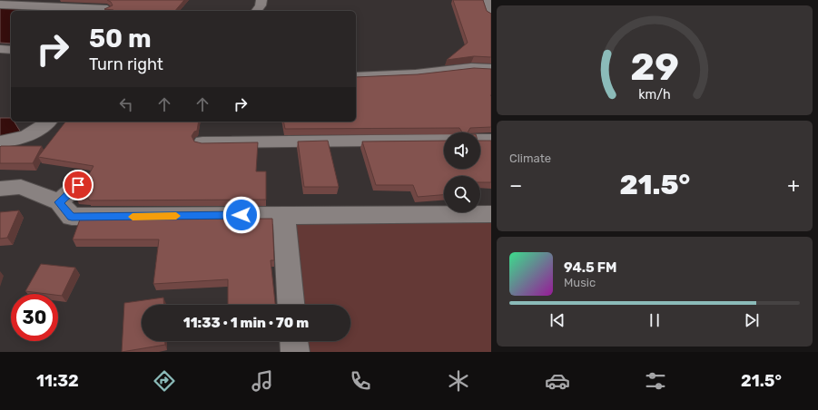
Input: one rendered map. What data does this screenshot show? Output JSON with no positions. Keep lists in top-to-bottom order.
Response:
{
  "page": {
    "turn": ["50 m", "Turn right"],
    "tile": "Climate",
    "heat": ["−", "21.5°", "+"],
    "song": ["94.5 FM", "Music"],
    "limit": "30",
    "trip": "11:33 · 1 min · 70 m",
    "tabs": ["11:32", "21.5°"],
    "gauge": ["29", "km/h"]
  }
}
